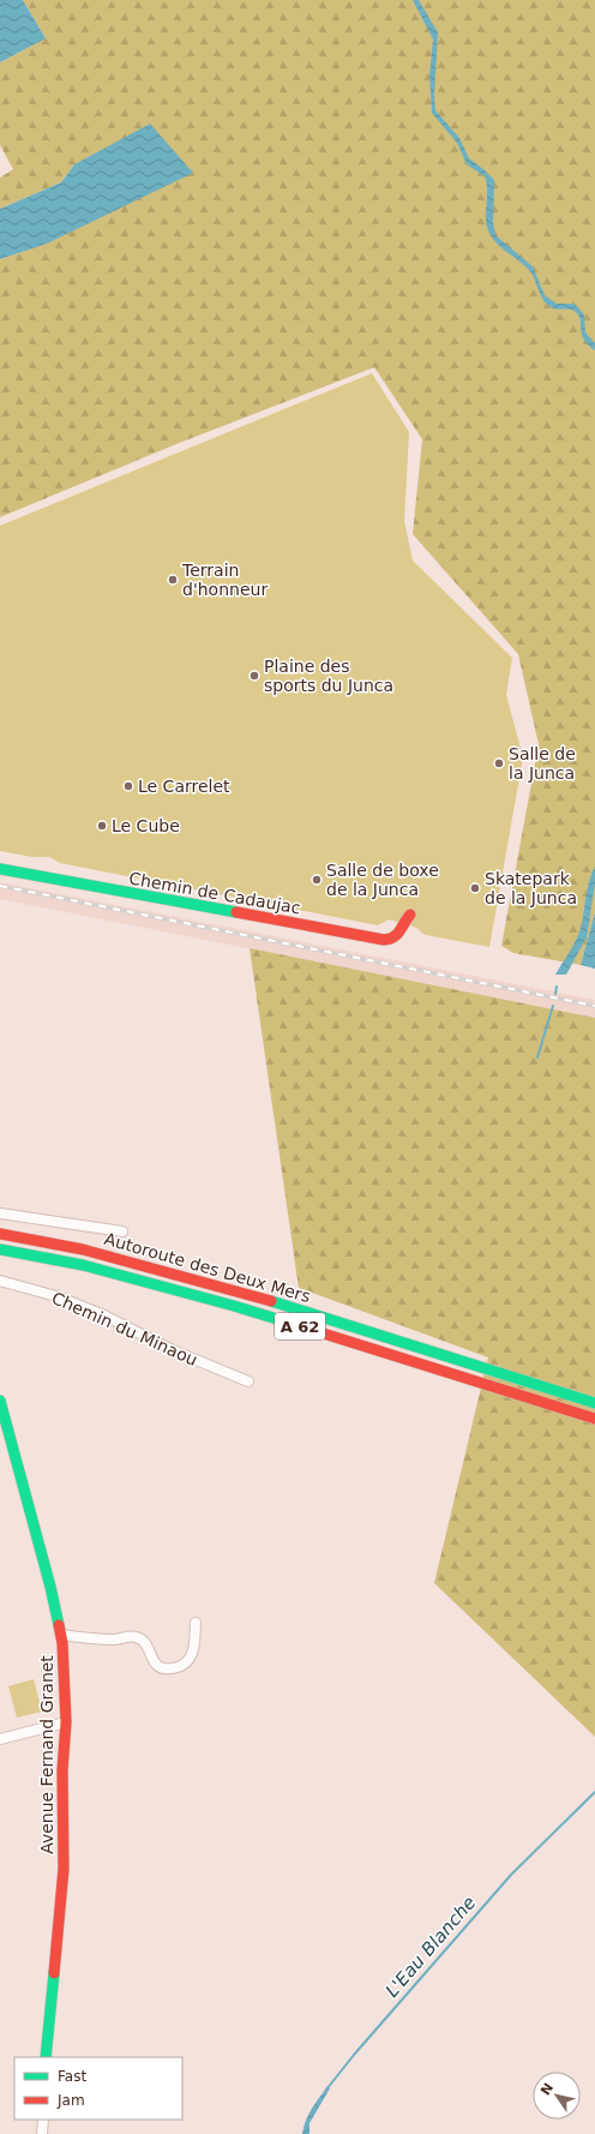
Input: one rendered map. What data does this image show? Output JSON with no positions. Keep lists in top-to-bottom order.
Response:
{
  "streets": {
    "main road": [
      "Chemin de Cadaujac",
      "Autoroute des Deux Mers",
      "A 62",
      "Avenue Fernand Granet"
    ],
    "street": ["Chemin du Minaou"]
  },
  "water": ["L'Eau Blanche"],
  "places": [
    "Terrain d'honneur",
    "Plaine des sports du Junca",
    "Salle de la Junca",
    "Le Carrelet",
    "Le Cube",
    "Salle de boxe de la Junca",
    "Skatepark de la Junca"
  ],
  "legend": ["Fast", "Jam"],
  "north": "top left"
}
